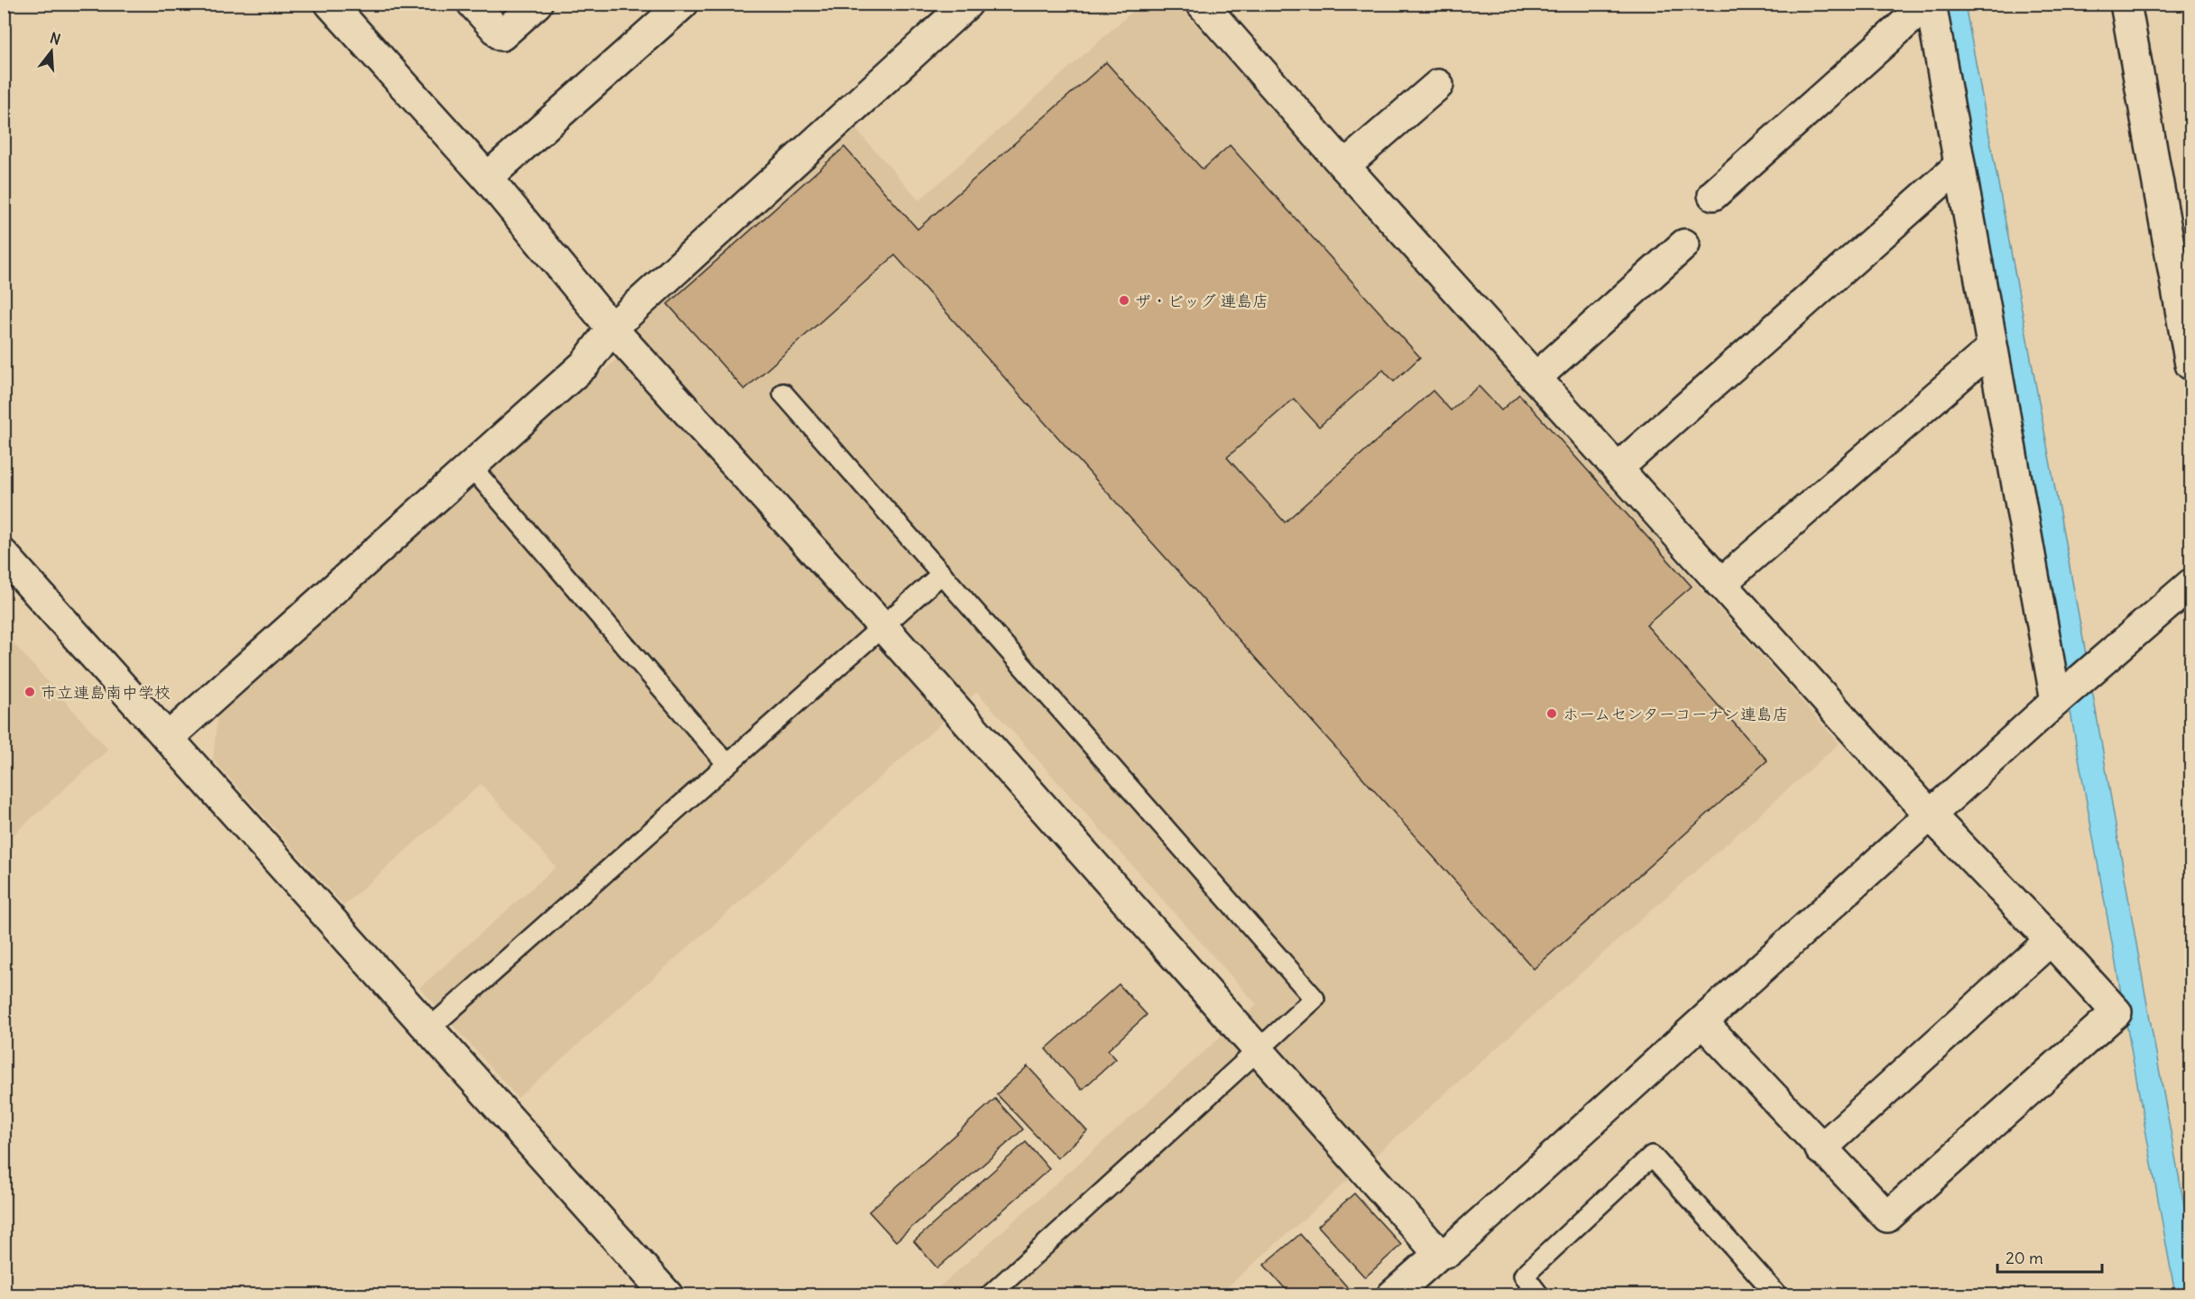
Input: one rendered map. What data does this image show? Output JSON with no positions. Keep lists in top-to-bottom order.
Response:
{
  "places": ["ザ・ビッグ 連島店", "市立連島南中学校", "ホームセンターコーナン連島店"],
  "scale_bar": "20 m",
  "north": "top"
}
